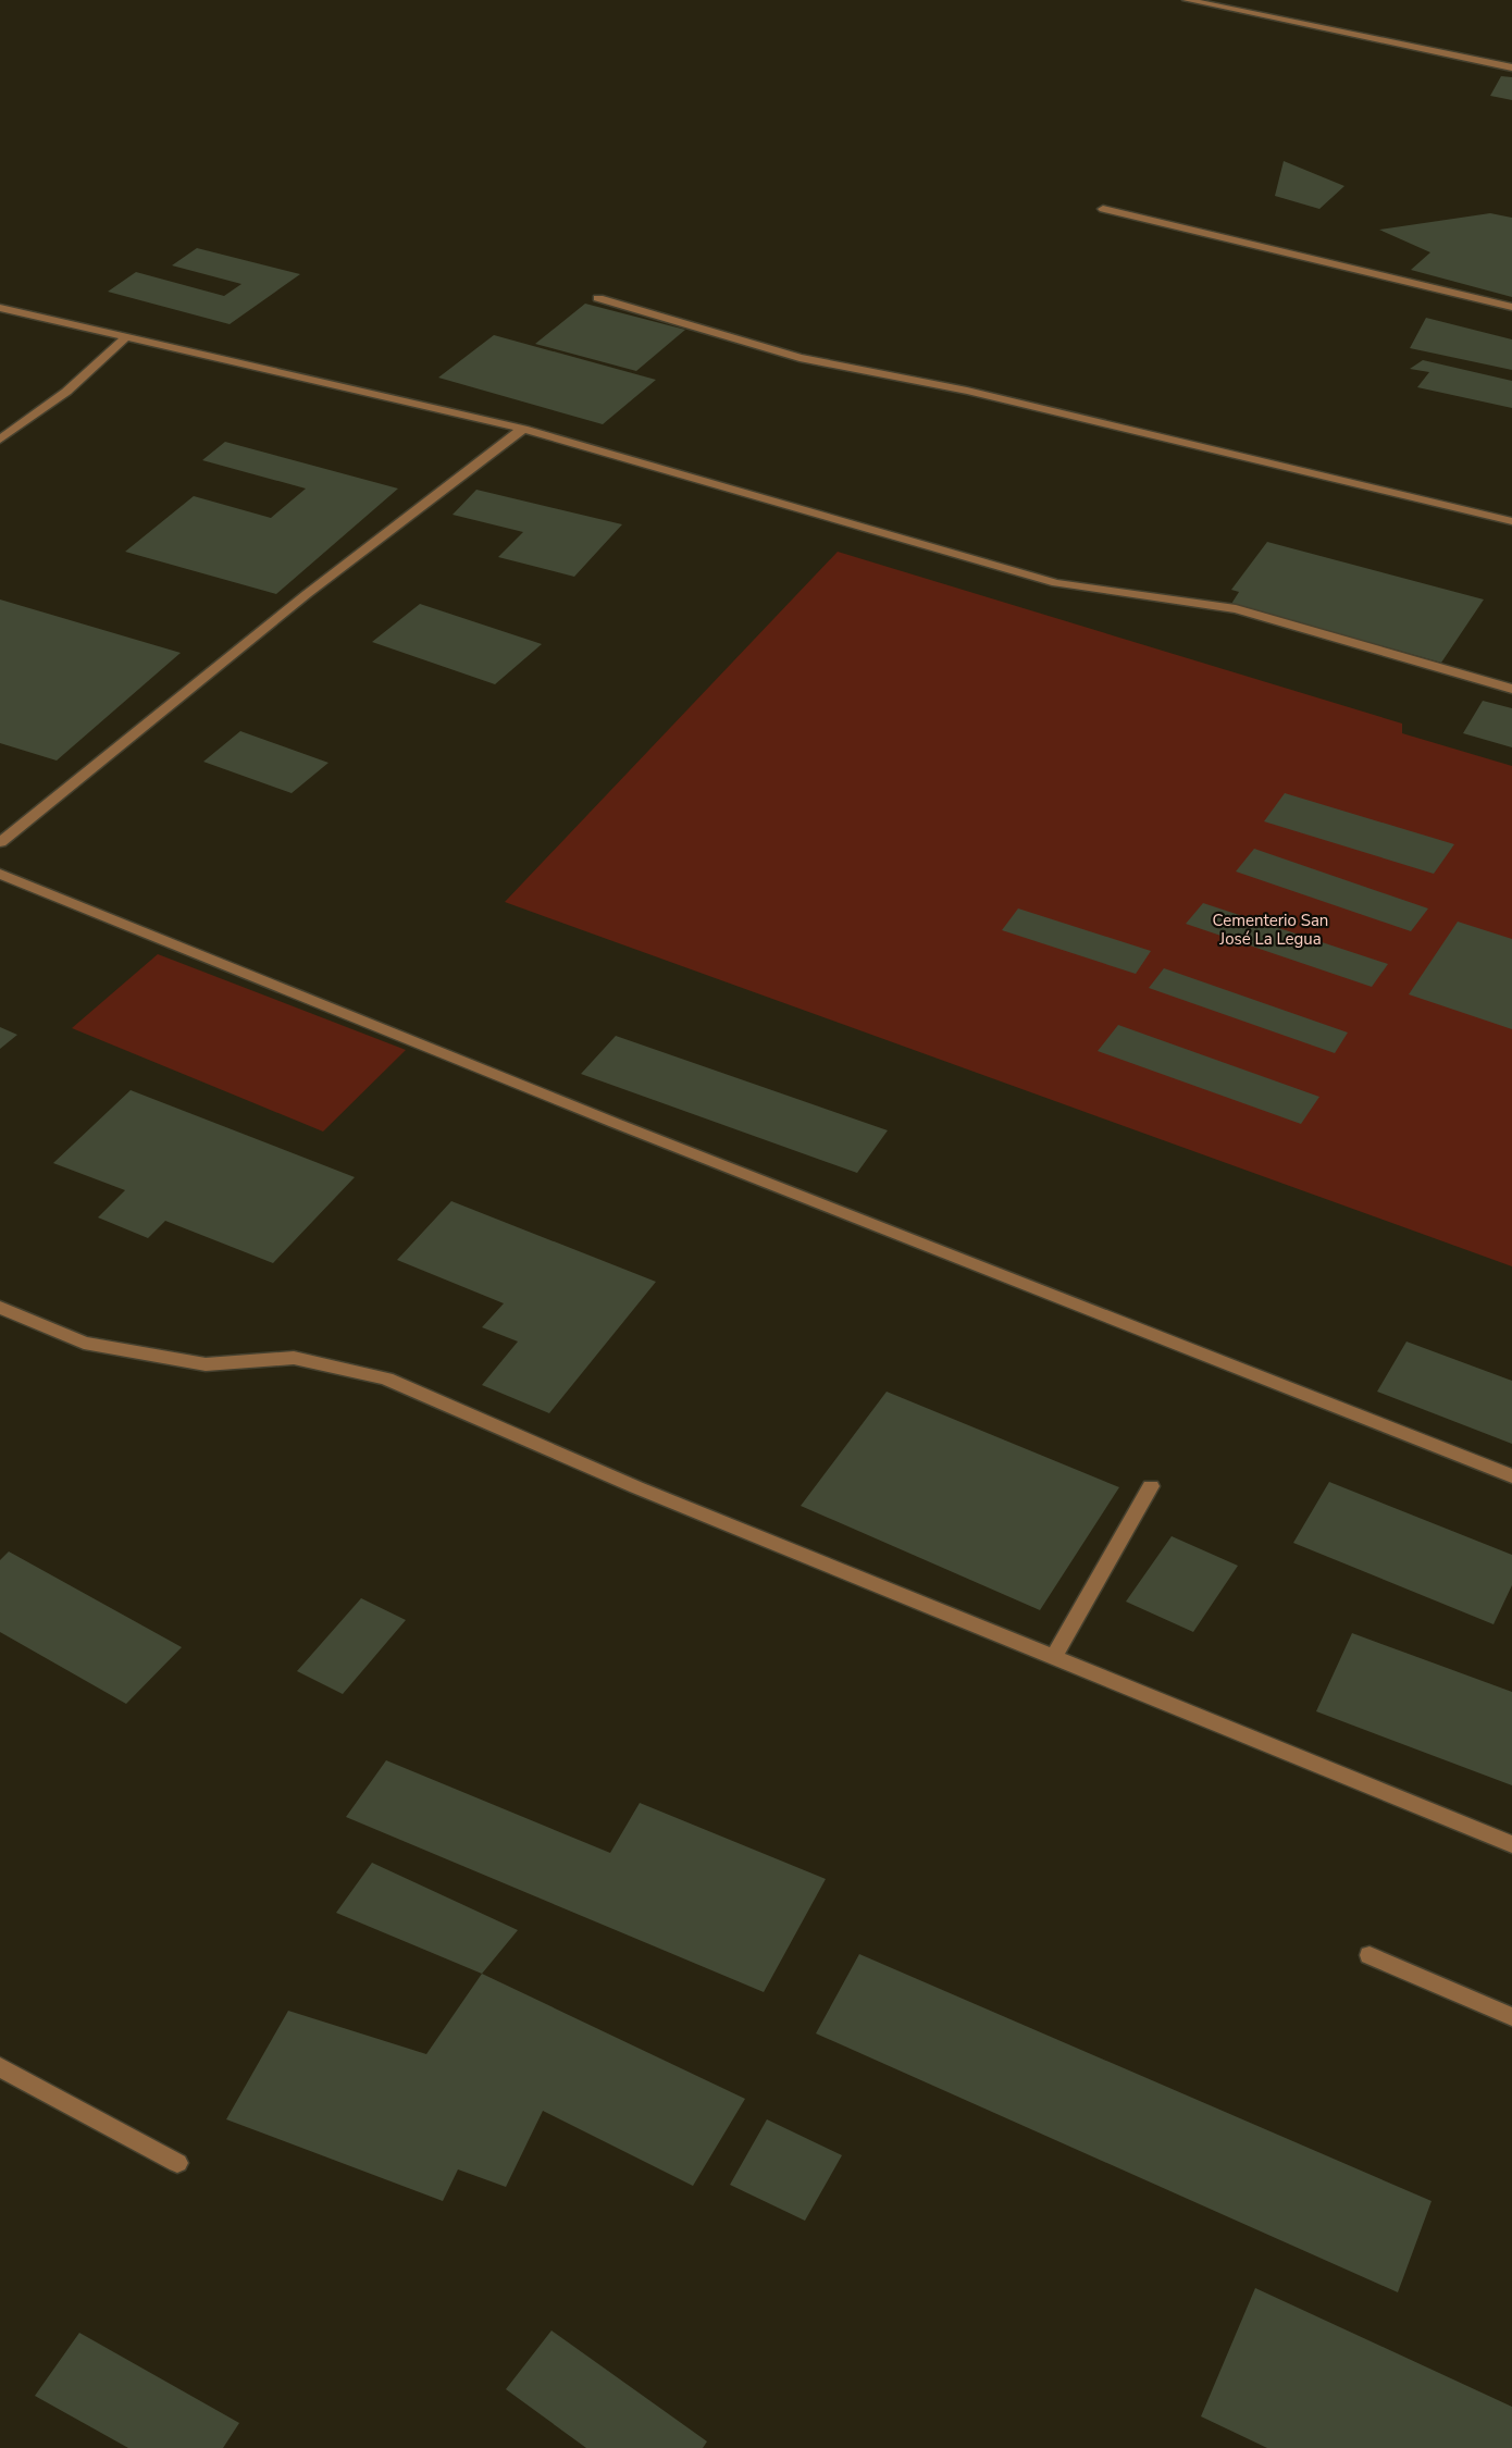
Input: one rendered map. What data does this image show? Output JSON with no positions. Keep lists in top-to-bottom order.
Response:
{
  "parks": ["Cementerio San José La Legua"]
}
